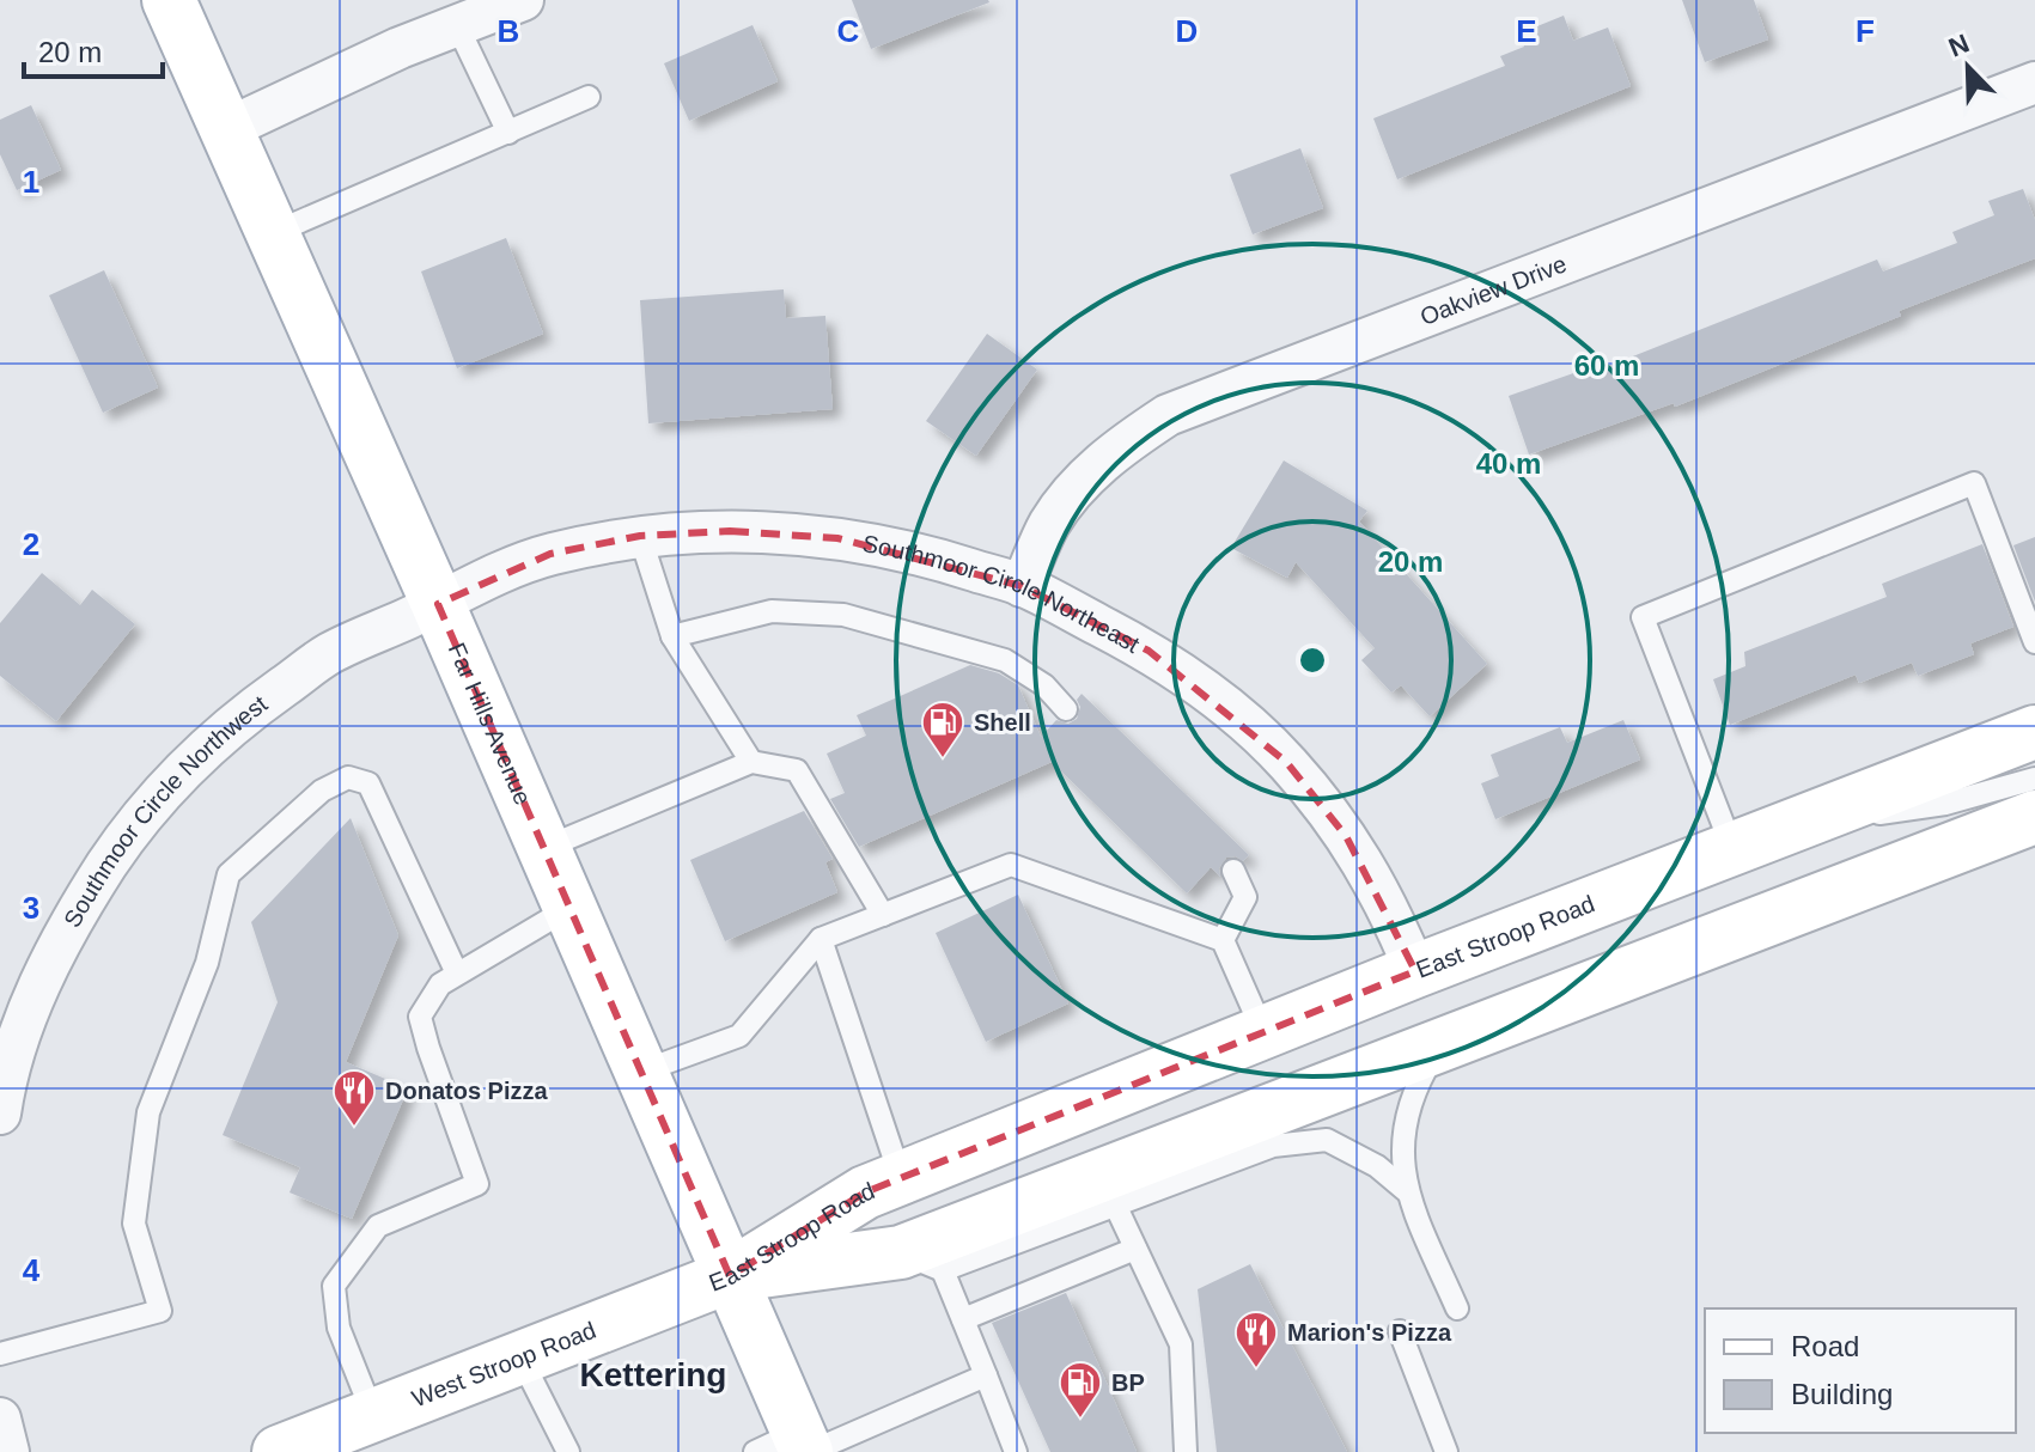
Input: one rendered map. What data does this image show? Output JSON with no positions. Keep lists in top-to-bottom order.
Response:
{
  "streets": {
    "main road": ["Far Hills Avenue", "East Stroop Road", "West Stroop Road"],
    "street": ["Oakview Drive", "Southmoor Circle Northeast", "Southmoor Circle Northwest"]
  },
  "crossings": [
    ["Oakview Drive", "Southmoor Circle Northeast"],
    ["Southmoor Circle Northeast", "Far Hills Avenue"],
    ["Southmoor Circle Northeast", "Southmoor Circle Northwest"],
    ["Southmoor Circle Northeast", "East Stroop Road"],
    ["Far Hills Avenue", "Southmoor Circle Northwest"],
    ["Far Hills Avenue", "East Stroop Road"],
    ["Far Hills Avenue", "West Stroop Road"],
    ["East Stroop Road", "West Stroop Road"]
  ],
  "districts": ["Kettering"],
  "places": {
    "fuel station": ["Shell", "BP"],
    "restaurant": ["Donatos Pizza", "Marion's Pizza"]
  },
  "legend": ["Road", "Building"],
  "scale_bar": "20 m",
  "north": "top left",
  "grid": {
    "columns": [
      "B",
      "C",
      "D",
      "E",
      "F"
    ],
    "rows": [
      "1",
      "2",
      "3",
      "4"
    ]
  },
  "rings": ["60 m", "40 m", "20 m"]
}
